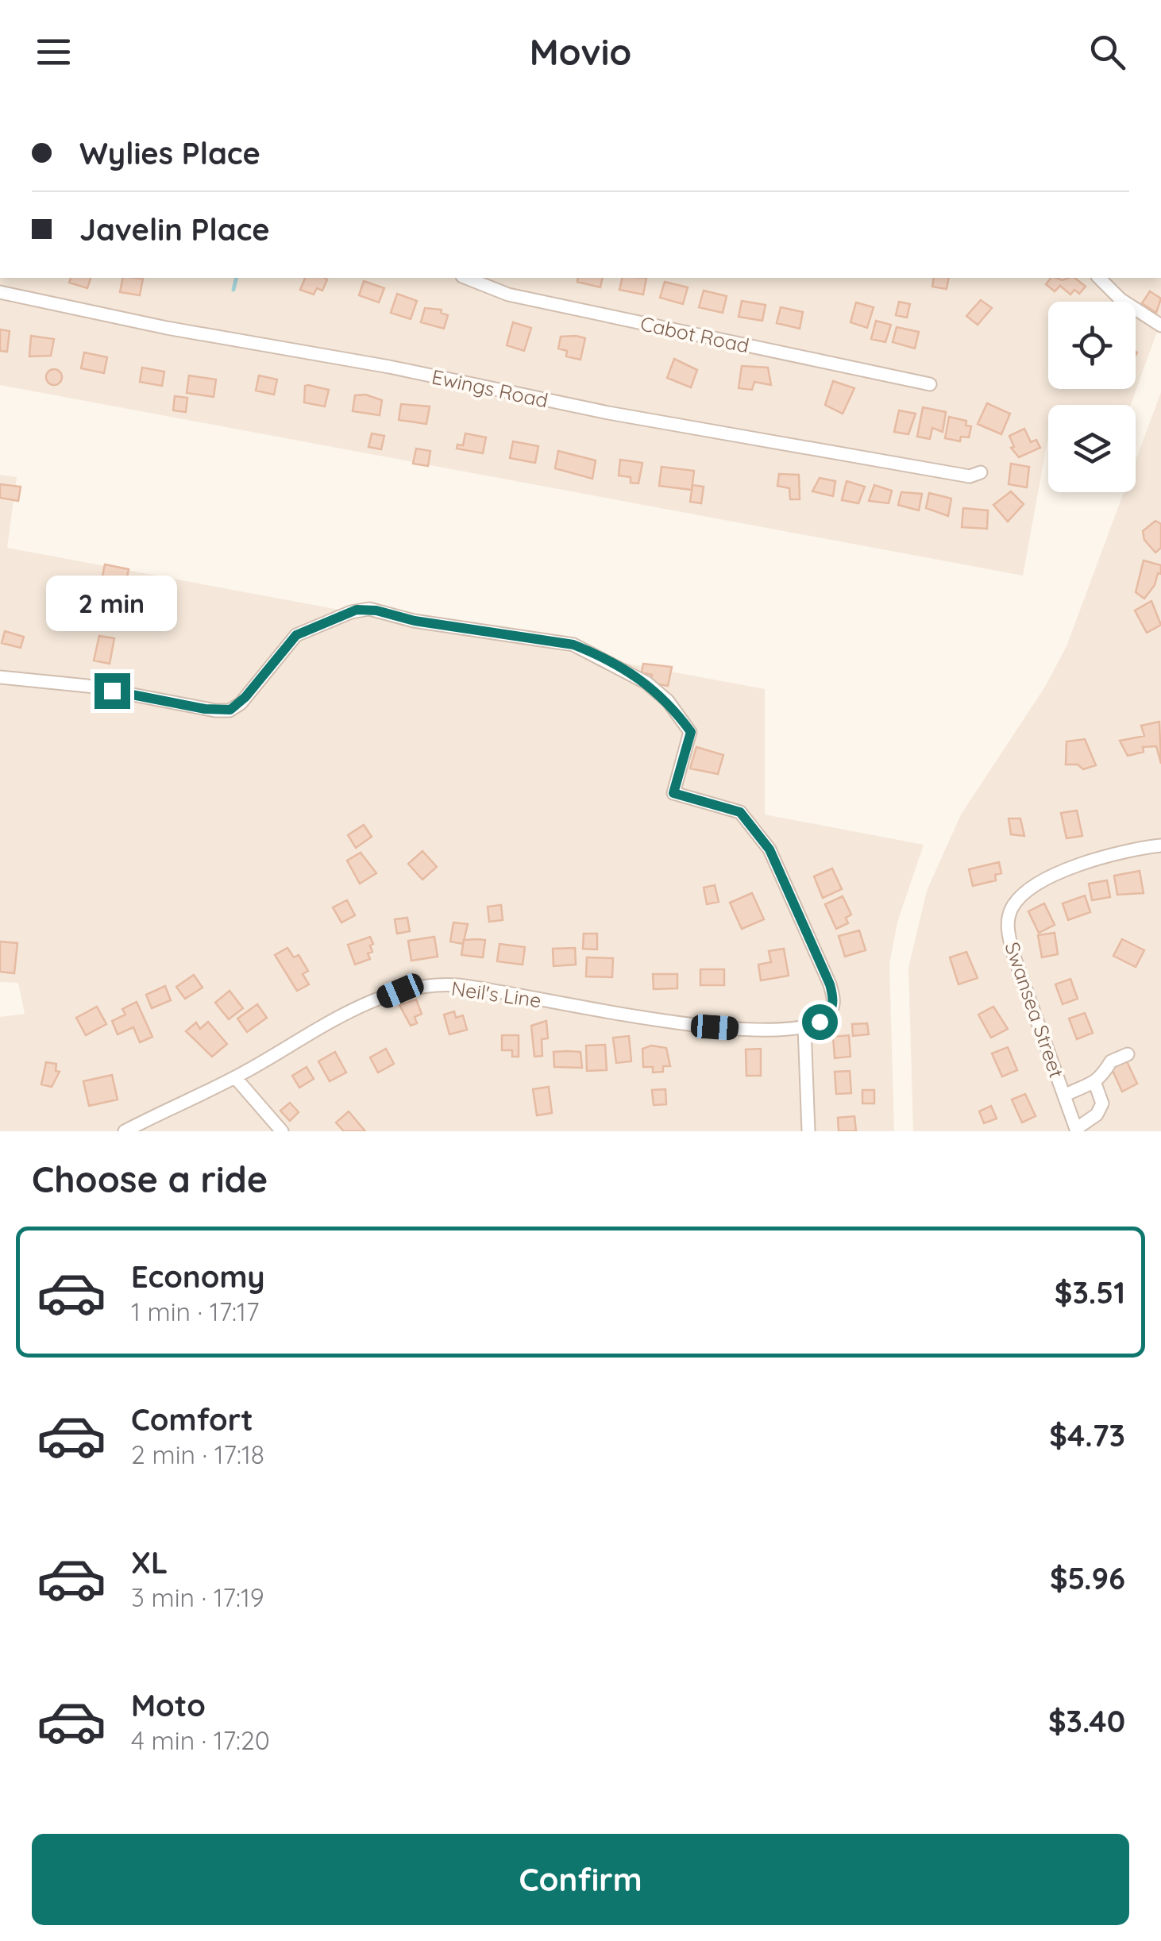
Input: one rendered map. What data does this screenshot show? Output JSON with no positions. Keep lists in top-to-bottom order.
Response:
{
  "streets": {
    "street": [
      "Cabot Road",
      "Ewings Road",
      "Neil's Line",
      "Swansea Street"
    ]
  },
  "page": {
    "header": "Movio",
    "banner": ["Wylies Place", "Javelin Place"],
    "bubble": "2 min",
    "heading": "Choose a ride",
    "list": [
      {
        "name": "Economy",
        "note": "1 min · 17:17",
        "value": "$3.51"
      },
      {
        "name": "Comfort",
        "note": "2 min · 17:18",
        "value": "$4.73"
      },
      {
        "name": "XL",
        "note": "3 min · 17:19",
        "value": "$5.96"
      },
      {
        "name": "Moto",
        "note": "4 min · 17:20",
        "value": "$3.40"
      }
    ],
    "buttons": "Confirm"
  }
}
